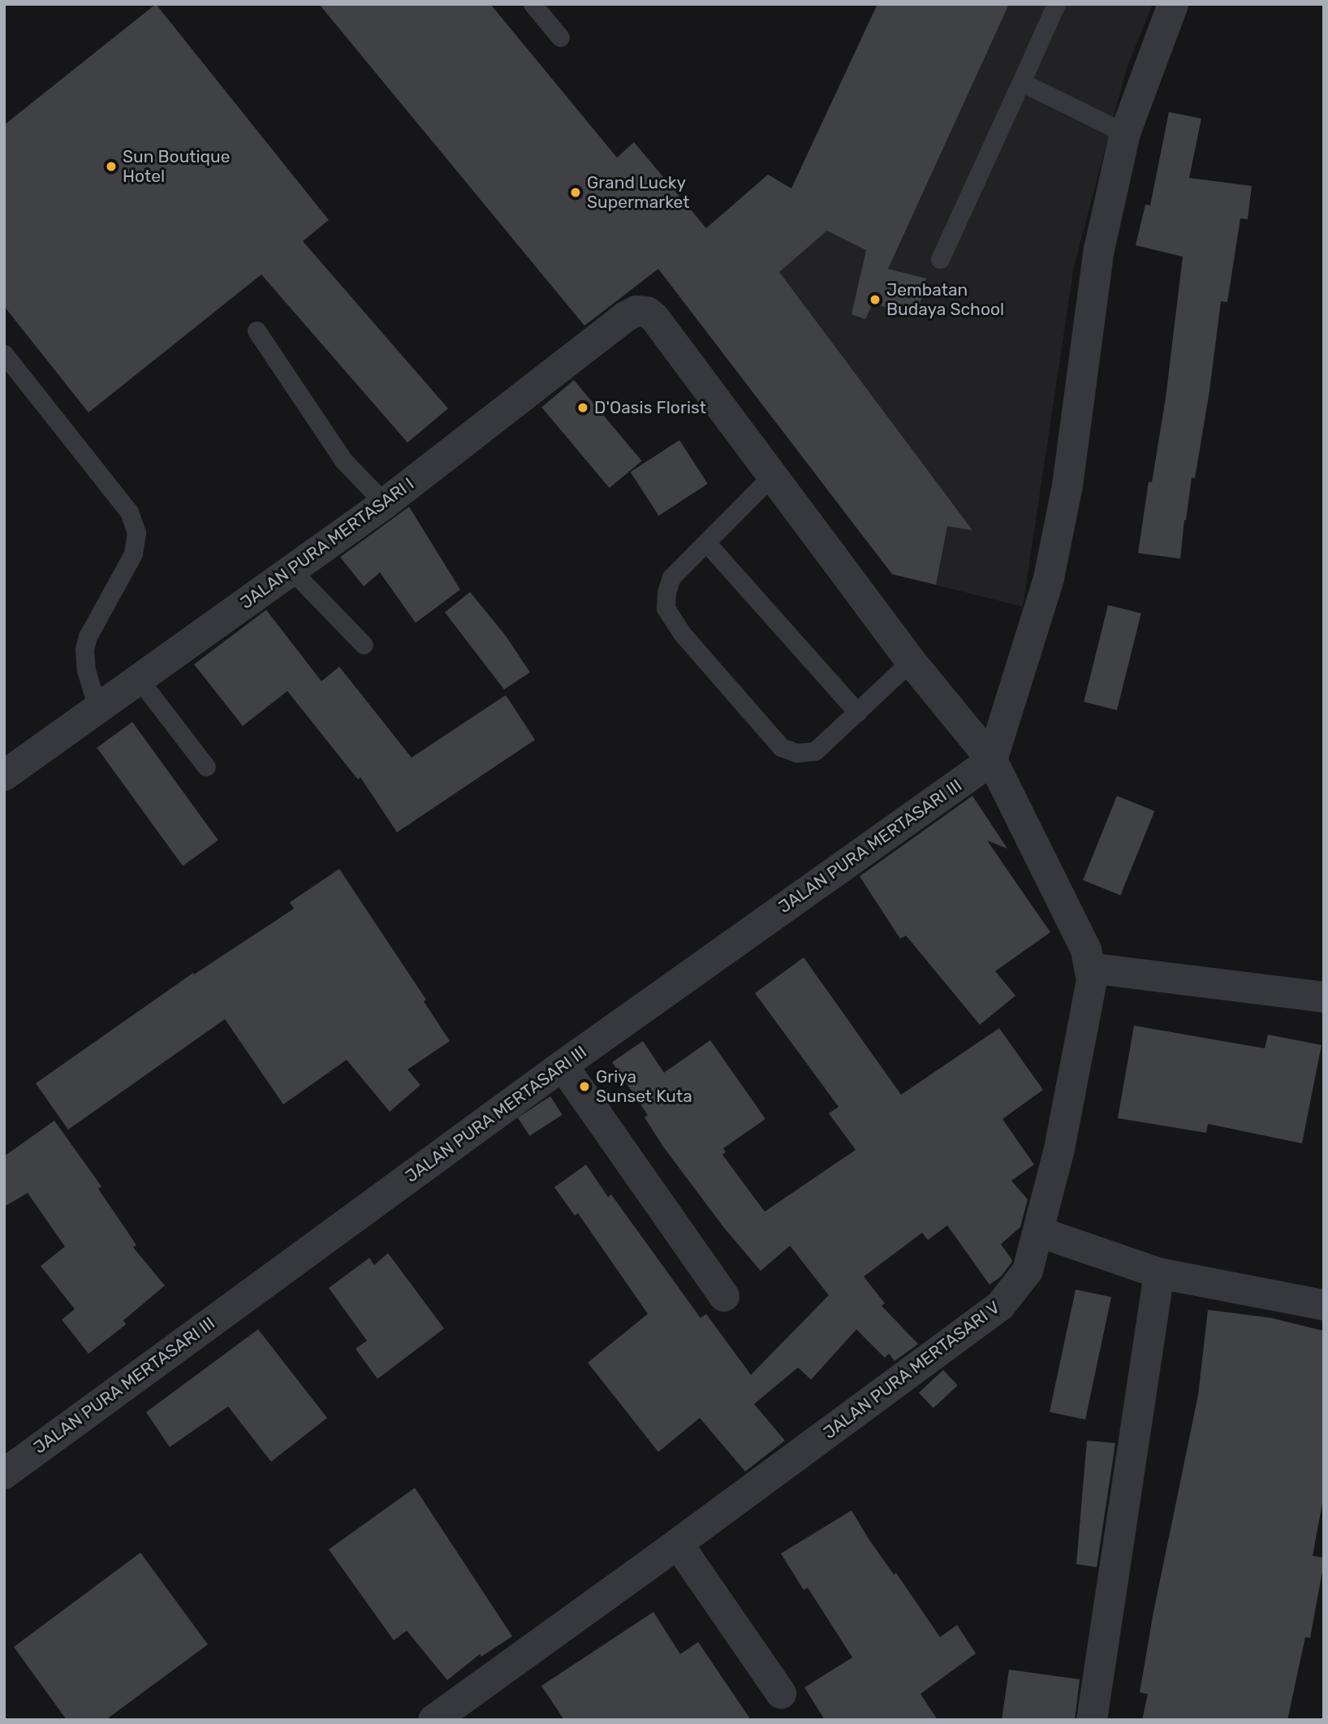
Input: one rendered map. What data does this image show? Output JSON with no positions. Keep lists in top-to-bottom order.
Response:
{
  "streets": {
    "street": ["JALAN PURA MERTASARI I", "JALAN PURA MERTASARI III", "JALAN PURA MERTASARI V"]
  },
  "crossings": [
    ["JALAN PURA MERTASARI I", "JALAN PURA MERTASARI V"],
    ["JALAN PURA MERTASARI III", "JALAN PURA MERTASARI V"]
  ],
  "places": [
    "Sun Boutique Hotel",
    "Grand Lucky Supermarket",
    "Jembatan Budaya School",
    "D'Oasis Florist",
    "Griya Sunset Kuta"
  ]
}
